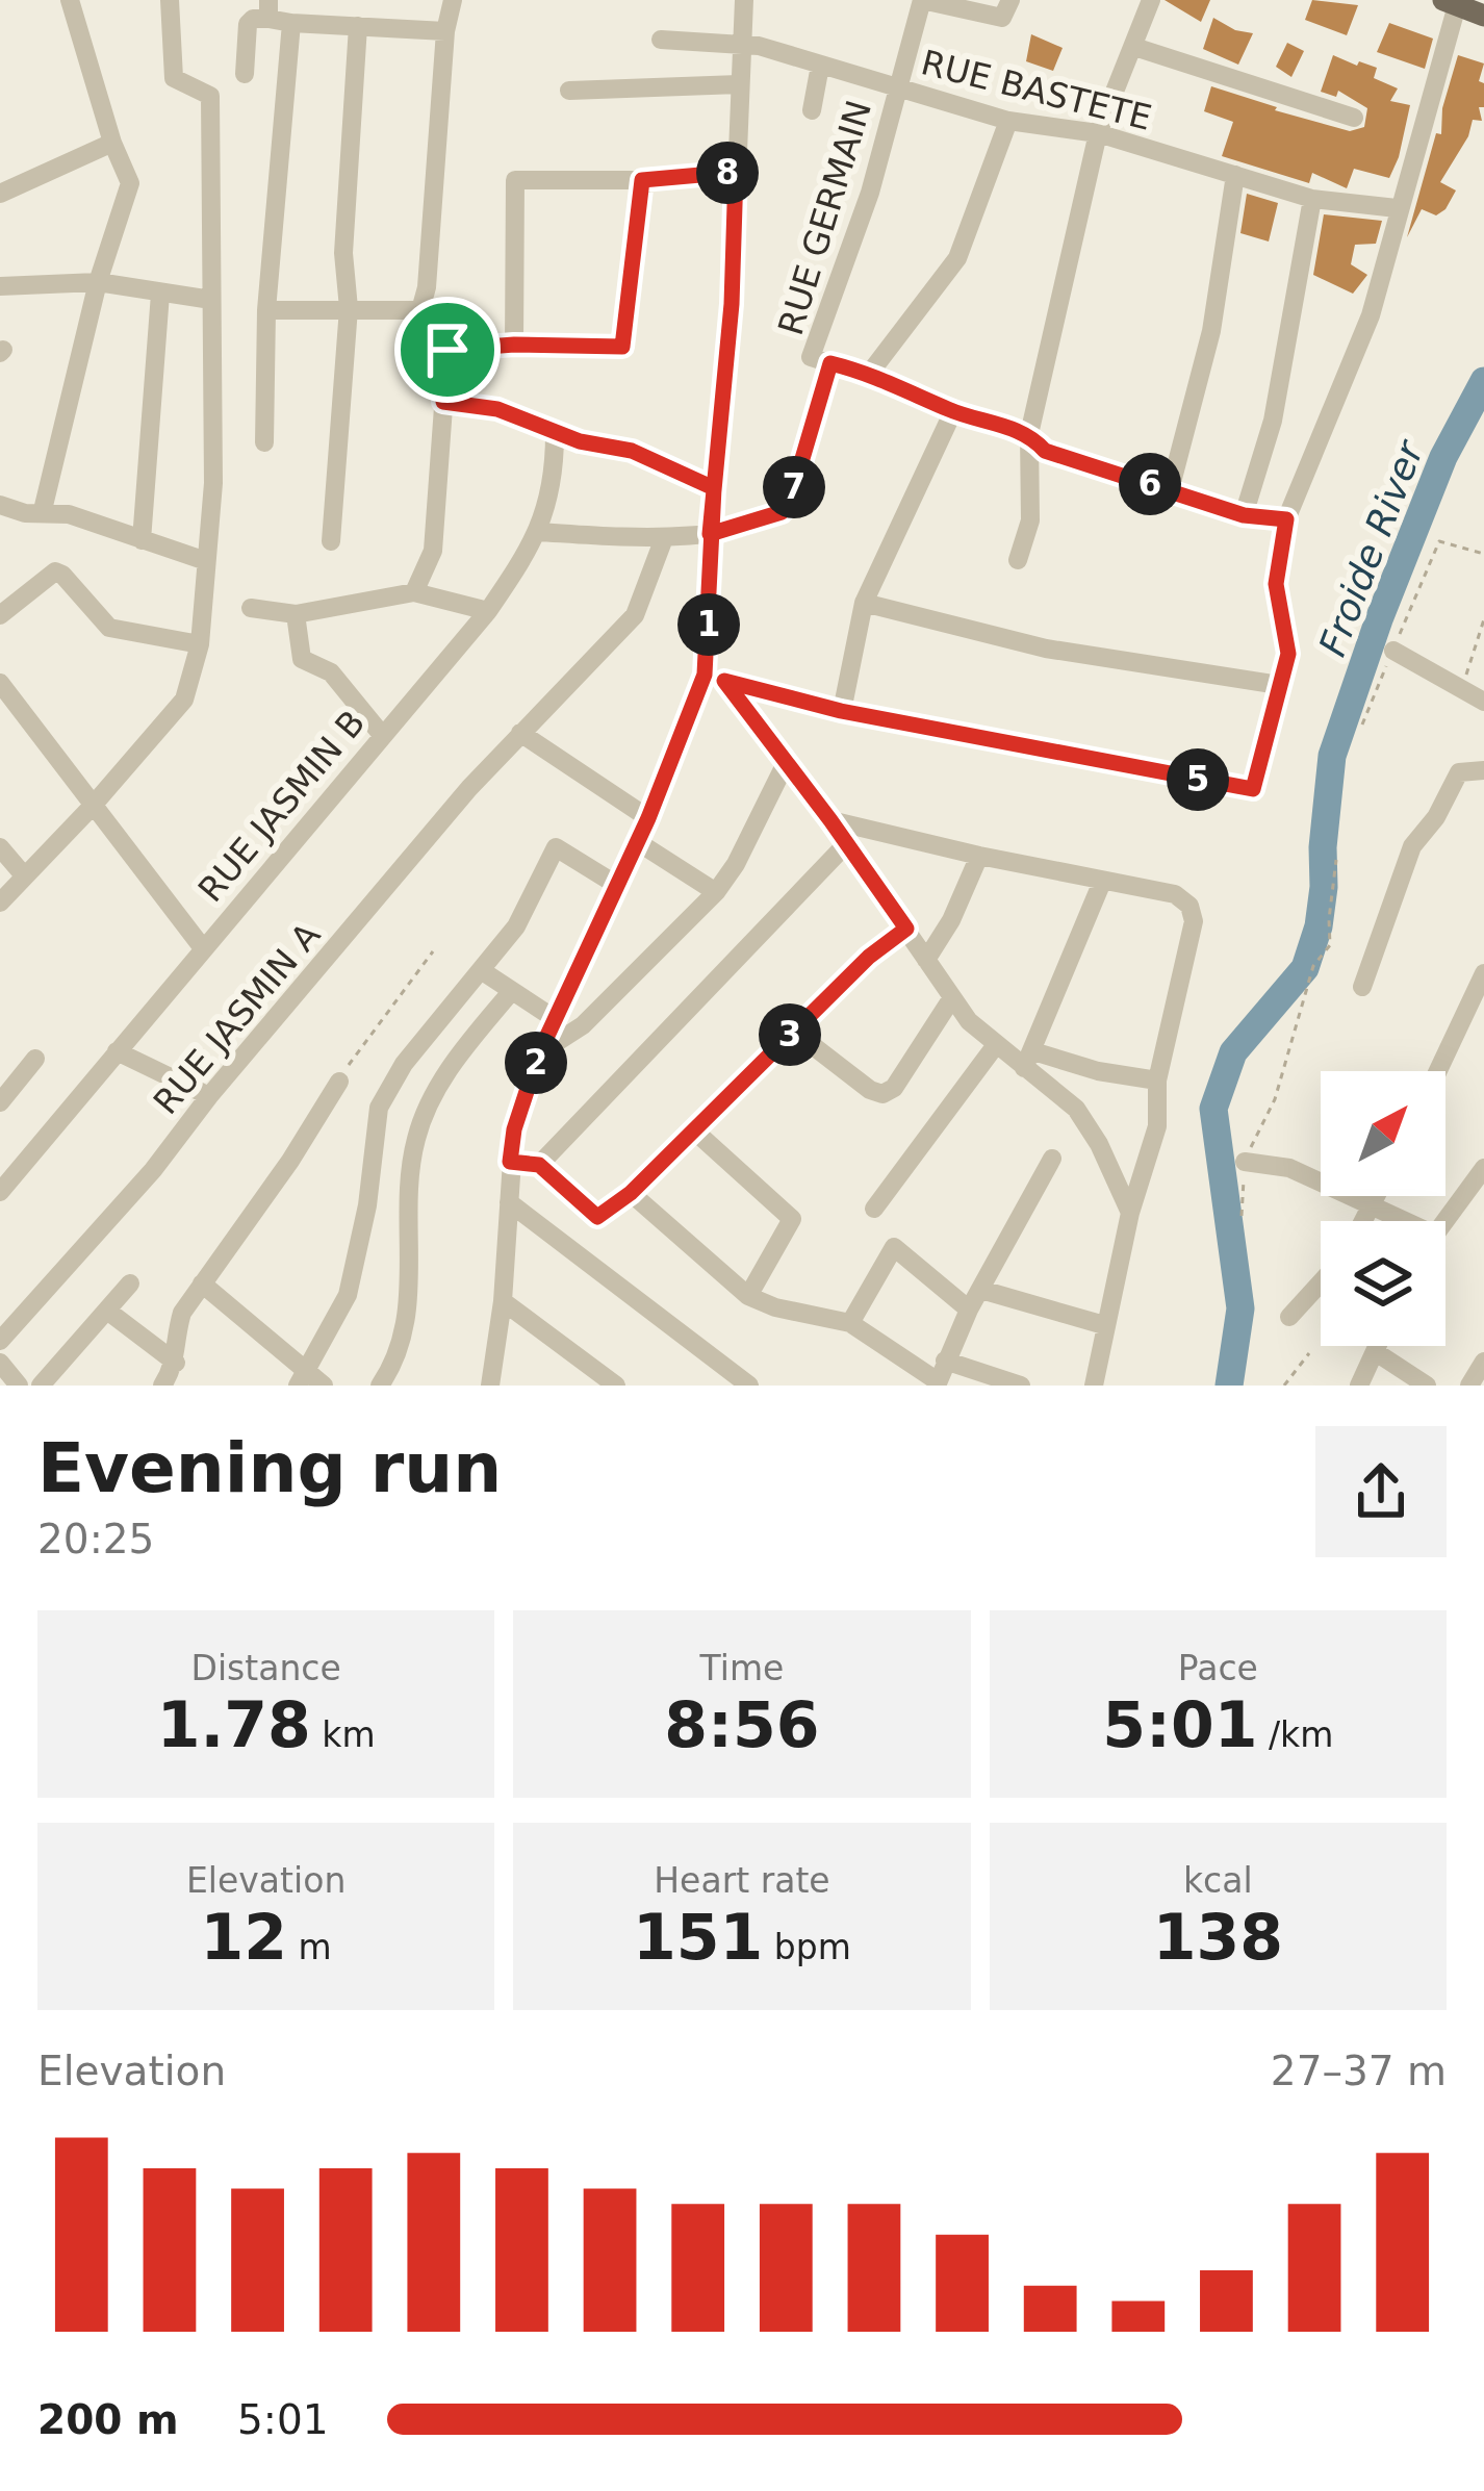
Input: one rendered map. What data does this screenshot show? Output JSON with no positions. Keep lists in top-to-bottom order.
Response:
{
  "streets": {
    "street": [
      "RUE BASTETE",
      "RUE GERMAIN",
      "RUE JASMIN B",
      "RUE JASMIN A"
    ]
  },
  "crossings": [
    ["RUE BASTETE", "RUE GERMAIN"]
  ],
  "water": ["Froide River"],
  "north": "top right",
  "page": {
    "pins": [
      "8",
      "6",
      "7",
      "1",
      "5",
      "3",
      "2"
    ],
    "heading": ["Evening run", "20:25"],
    "stats": [
      ["Distance", "1.78 km"],
      ["Time", "8:56"],
      ["Pace", "5:01 /km"],
      ["Elevation", "12 m"],
      ["Heart rate", "151 bpm"],
      ["kcal", "138"]
    ],
    "chart": ["Elevation", "27–37 m"],
    "list": [
      {
        "name": "200 m",
        "note": "5:01"
      }
    ]
  }
}
